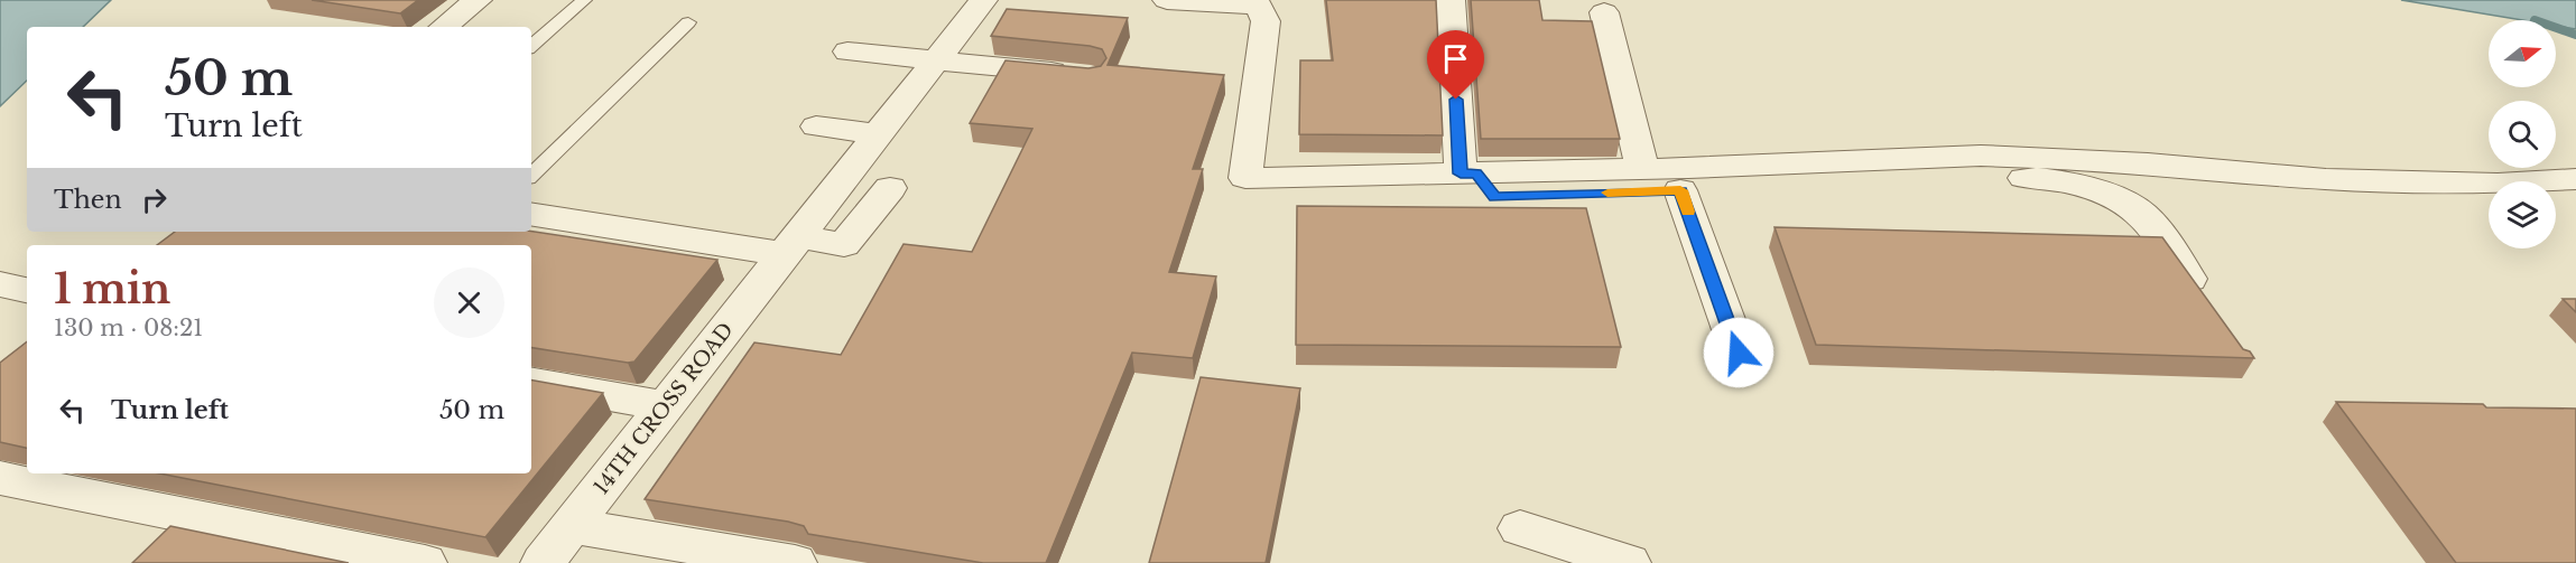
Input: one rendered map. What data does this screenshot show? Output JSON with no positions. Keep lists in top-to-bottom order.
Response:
{
  "streets": {
    "street": ["14TH CROSS ROAD"]
  },
  "north": "right",
  "page": {
    "turn": ["50 m", "Turn left"],
    "then": "Then",
    "heading": ["1 min", "130 m · 08:21"],
    "list": [
      {
        "name": "Turn left",
        "value": "50 m"
      }
    ]
  }
}
